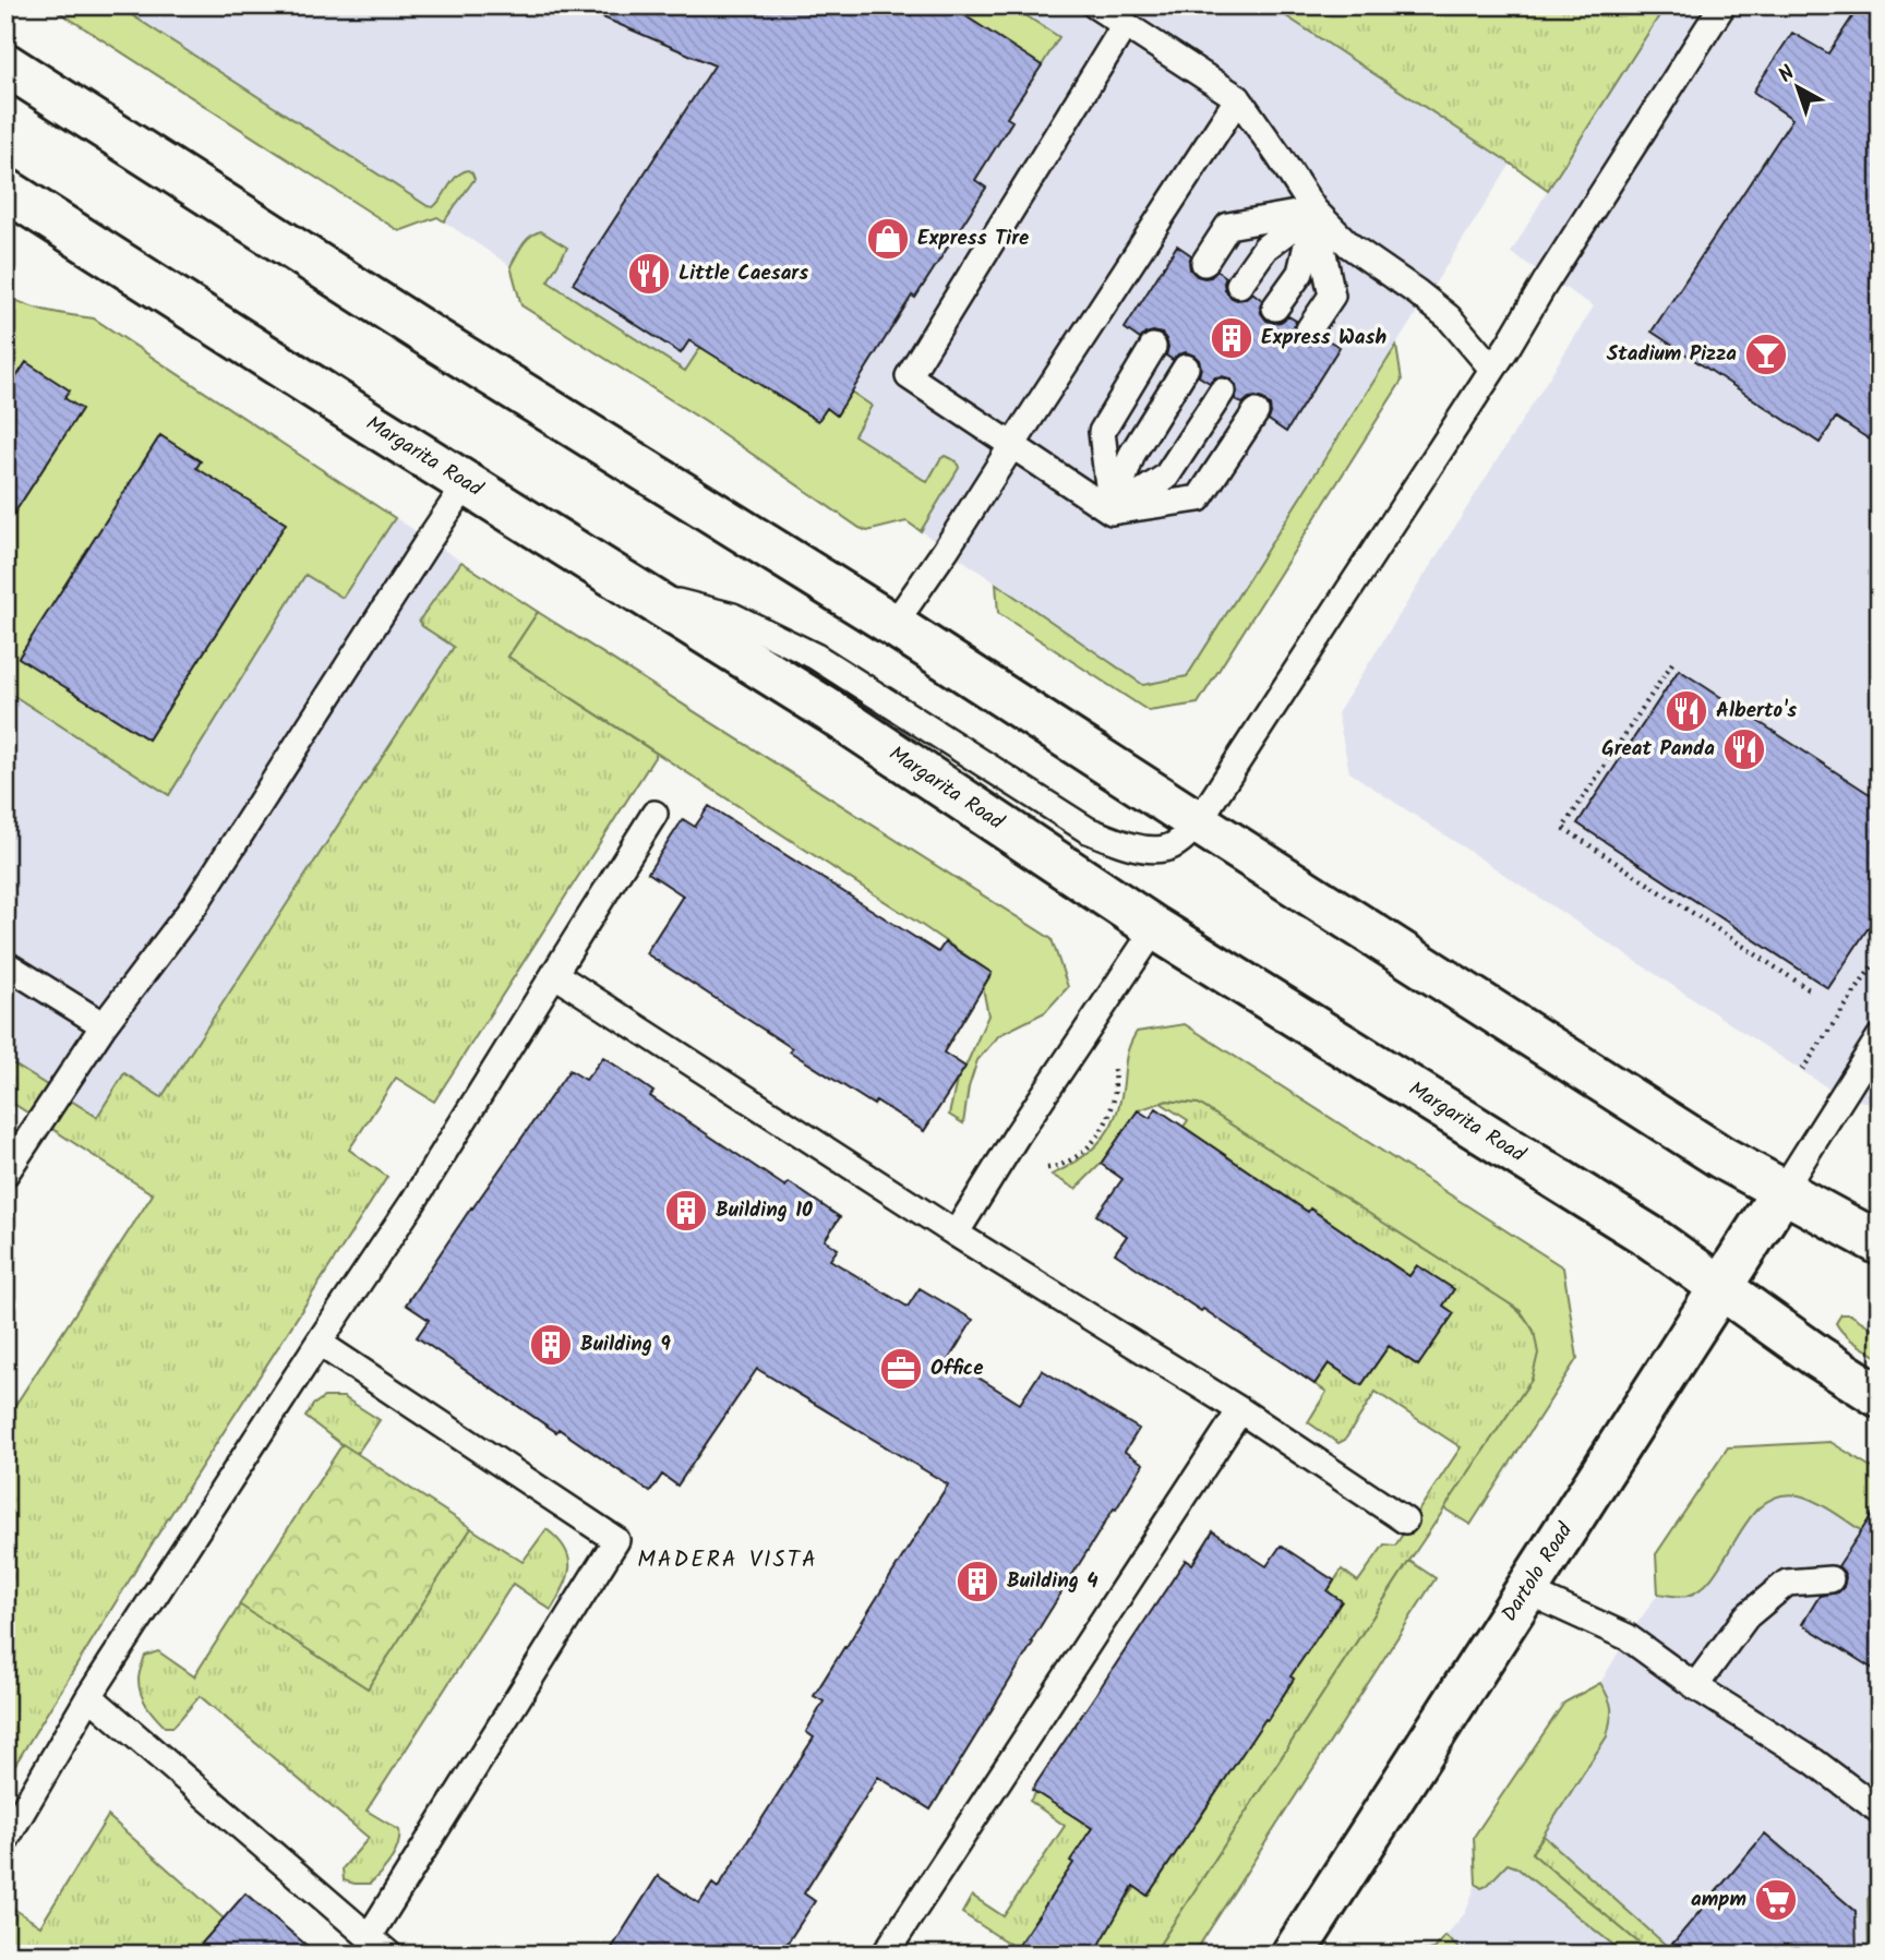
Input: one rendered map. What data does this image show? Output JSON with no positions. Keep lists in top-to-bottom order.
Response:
{
  "streets": {
    "main road": ["Margarita Road", "Dartolo Road"]
  },
  "crossings": [
    ["Margarita Road", "Dartolo Road"]
  ],
  "districts": ["MADERA VISTA"],
  "places": {
    "shop": ["Express Tire"],
    "restaurant": ["Little Caesars", "Alberto's", "Great Panda"],
    "building": [
      "Express Wash",
      "Building 10",
      "Building 9",
      "Building 4"
    ],
    "bar": ["Stadium Pizza"],
    "office": ["Office"],
    "supermarket": ["ampm"]
  },
  "north": "top left"
}
